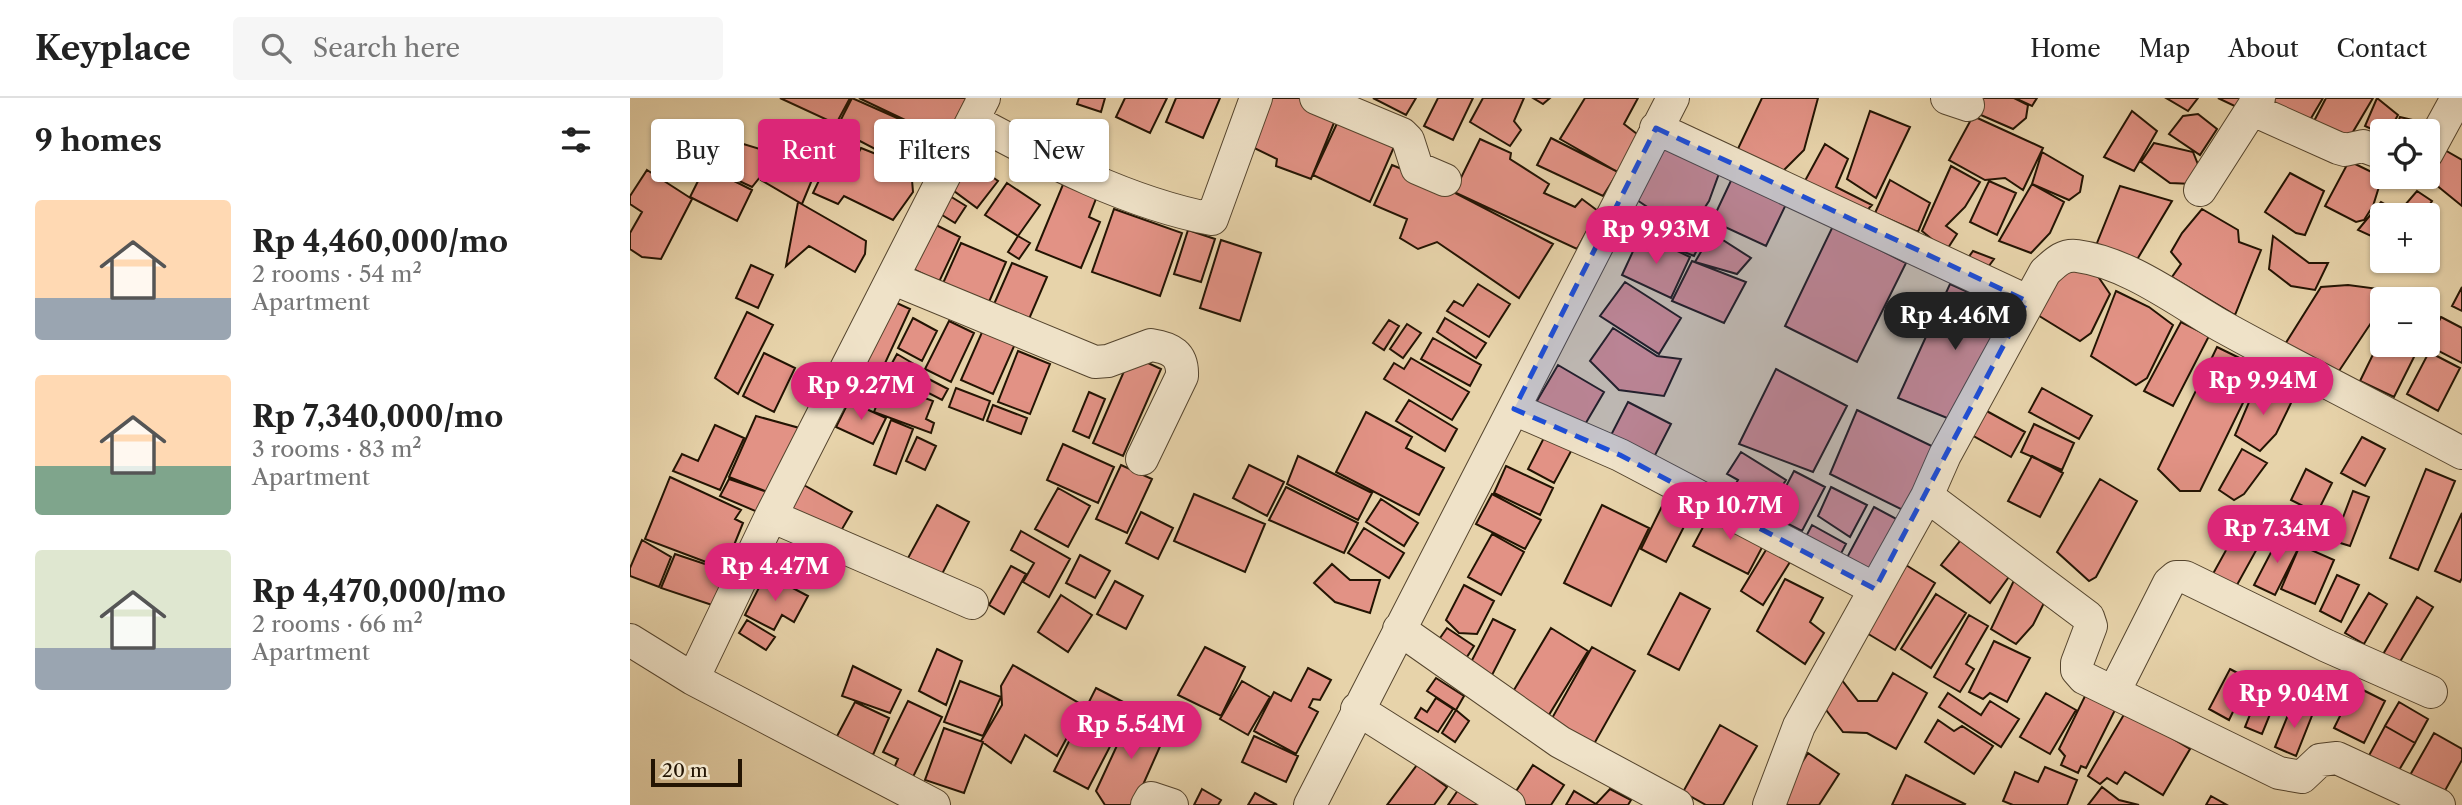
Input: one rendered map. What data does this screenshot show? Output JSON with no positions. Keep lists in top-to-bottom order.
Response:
{
  "scale_bar": "20 m",
  "page": {
    "header": "Keyplace",
    "search": "Search here",
    "nav": [
      "Home",
      "Map",
      "About",
      "Contact"
    ],
    "heading": "9 homes",
    "map_buttons": ["+", "−"],
    "chip": [
      "Buy",
      "Rent",
      "Filters",
      "New"
    ],
    "list": [
      {
        "name": "Rp 4,460,000/mo",
        "note": "2 rooms · 54 m² · Apartment"
      },
      {
        "name": "Rp 7,340,000/mo",
        "note": "3 rooms · 83 m² · Apartment"
      },
      {
        "name": "Rp 4,470,000/mo",
        "note": "2 rooms · 66 m² · Apartment"
      }
    ],
    "price": [
      "Rp 9.93M",
      "Rp 4.46M",
      "Rp 9.94M",
      "Rp 9.27M",
      "Rp 10.7M",
      "Rp 7.34M",
      "Rp 4.47M",
      "Rp 9.04M",
      "Rp 5.54M"
    ],
    "scale": "20 m"
  }
}
